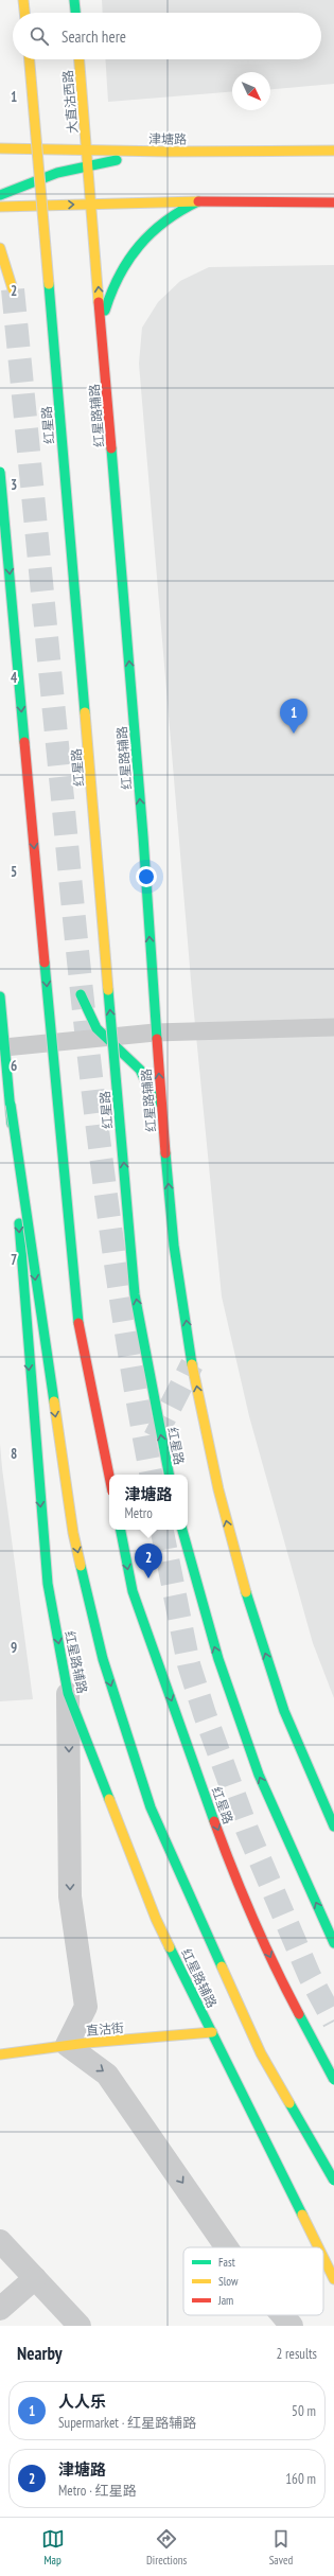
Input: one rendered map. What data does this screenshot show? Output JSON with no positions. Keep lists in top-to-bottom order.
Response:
{
  "streets": {
    "main road": [
      "大直沽西路",
      "津塘路",
      "红星路辅路",
      "红星路",
      "直沽街"
    ]
  },
  "crossings": [
    ["大直沽西路", "津塘路"],
    ["大直沽西路", "红星路辅路"],
    ["津塘路", "红星路辅路"],
    ["红星路辅路", "直沽街"]
  ],
  "legend": ["Fast", "Slow", "Jam"],
  "north": "bottom right",
  "page": {
    "search": "Search here",
    "pins": ["1", "2"],
    "popup": ["津塘路", "Metro"],
    "heading": ["Nearby", "2 results"],
    "list": [
      {
        "mark": "1",
        "name": "人人乐",
        "note": "Supermarket · 红星路辅路",
        "value": "50 m"
      },
      {
        "mark": "2",
        "name": "津塘路",
        "note": "Metro · 红星路",
        "value": "160 m"
      }
    ],
    "nav": ["Map", "Directions", "Saved"]
  },
  "grid": {
    "rows": [
      "1",
      "2",
      "3",
      "4",
      "5",
      "6",
      "7",
      "8",
      "9"
    ]
  }
}
